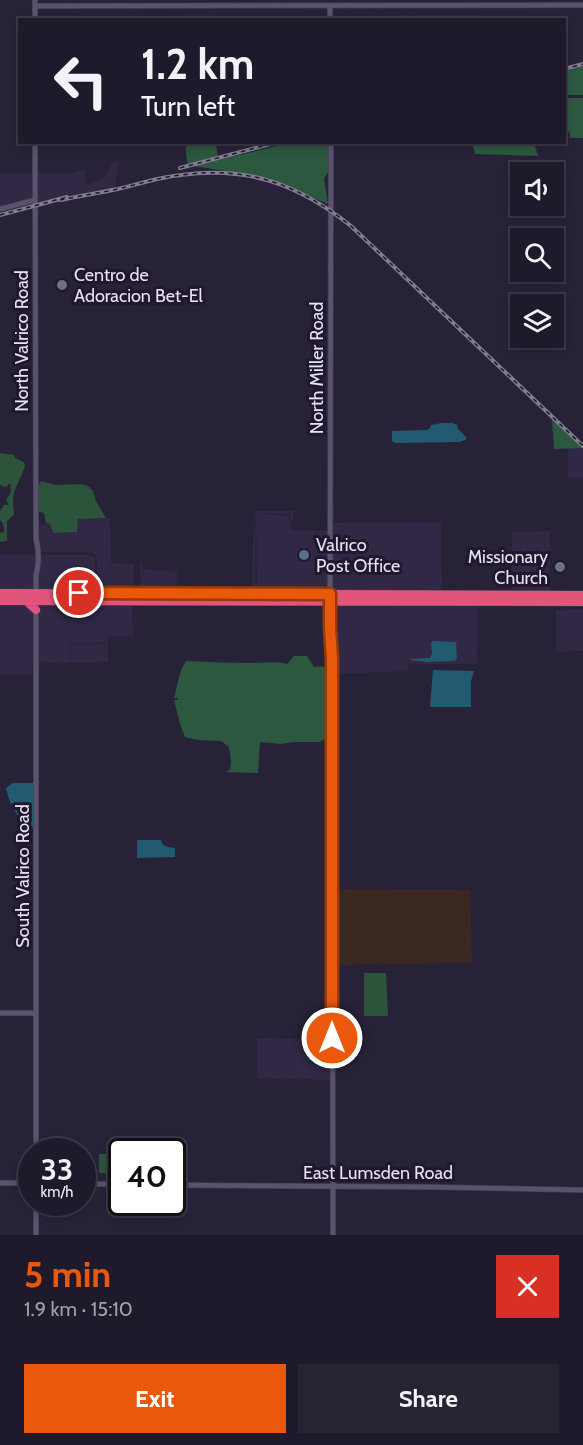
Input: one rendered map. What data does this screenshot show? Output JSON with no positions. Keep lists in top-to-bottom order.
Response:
{
  "streets": {
    "street": [
      "North Valrico Road",
      "North Miller Road",
      "South Valrico Road",
      "East Lumsden Road"
    ]
  },
  "crossings": [
    ["North Valrico Road", "South Valrico Road"],
    ["North Miller Road", "East Lumsden Road"]
  ],
  "places": ["Centro de Adoracion Bet-El", "Valrico Post Office", "Missionary Church"],
  "page": {
    "turn": ["1.2 km", "Turn left"],
    "speed": "33 km/h",
    "limit": "40",
    "heading": ["5 min", "1.9 km · 15:10"],
    "buttons": ["Exit", "Share"]
  }
}
